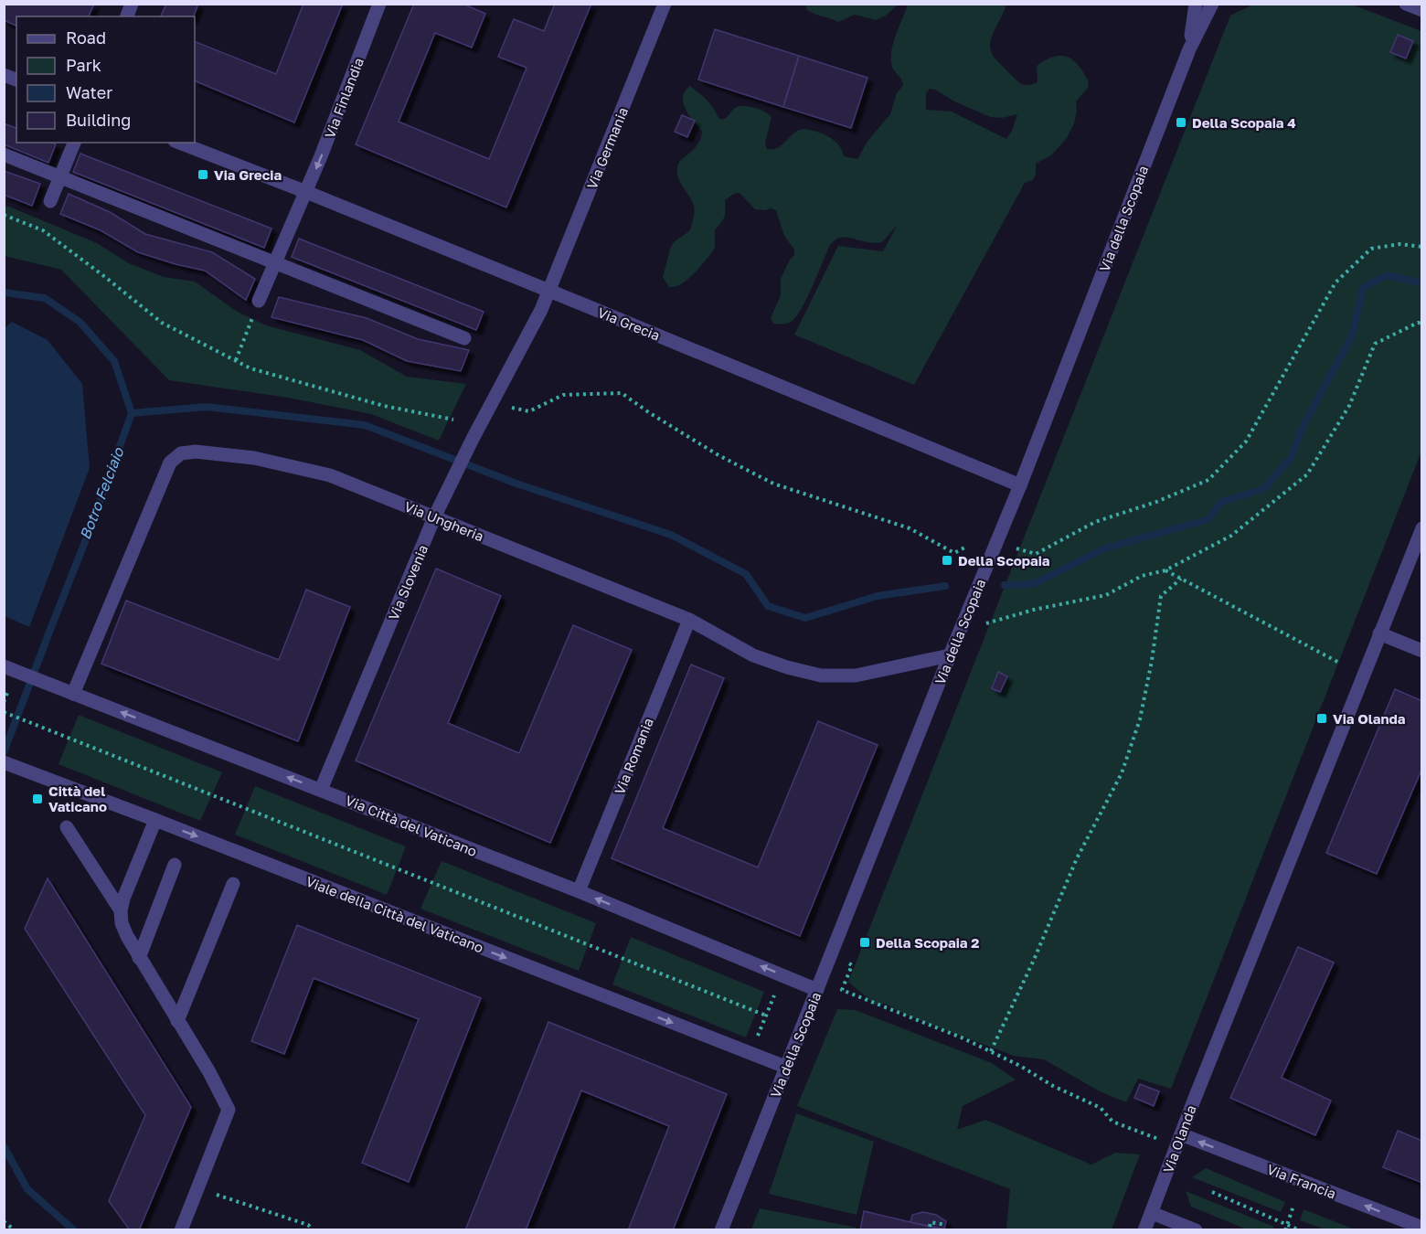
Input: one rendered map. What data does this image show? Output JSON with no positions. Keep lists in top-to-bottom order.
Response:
{
  "streets": {
    "street": [
      "Via Finlandia",
      "Via Germania",
      "Via della Scopaia",
      "Via Grecia",
      "Via Ungheria",
      "Via Slovenia",
      "Via Romania",
      "Via Città del Vaticano",
      "Viale della Città del Vaticano",
      "Via Olanda",
      "Via Francia"
    ]
  },
  "crossings": [
    ["Via Finlandia", "Via Grecia"],
    ["Via Germania", "Via Grecia"],
    ["Via Germania", "Via Slovenia"],
    ["Via della Scopaia", "Via Grecia"],
    ["Via della Scopaia", "Via Ungheria"],
    ["Via della Scopaia", "Via Città del Vaticano"],
    ["Via della Scopaia", "Viale della Città del Vaticano"],
    ["Via Grecia", "Via Slovenia"],
    ["Via Ungheria", "Via Slovenia"],
    ["Via Ungheria", "Via Romania"],
    ["Via Ungheria", "Via Città del Vaticano"],
    ["Via Slovenia", "Via Città del Vaticano"],
    ["Via Romania", "Via Città del Vaticano"],
    ["Via Olanda", "Via Francia"]
  ],
  "one_way": [
    "Via Finlandia",
    "Via Città del Vaticano",
    "Viale della Città del Vaticano",
    "Via Francia"
  ],
  "water": ["Botro Felciaio"],
  "places": {
    "transit": [
      "Della Scopaia 4",
      "Via Grecia",
      "Della Scopaia",
      "Via Olanda",
      "Città del Vaticano",
      "Della Scopaia 2"
    ]
  },
  "legend": [
    "Road",
    "Park",
    "Water",
    "Building"
  ]
}
